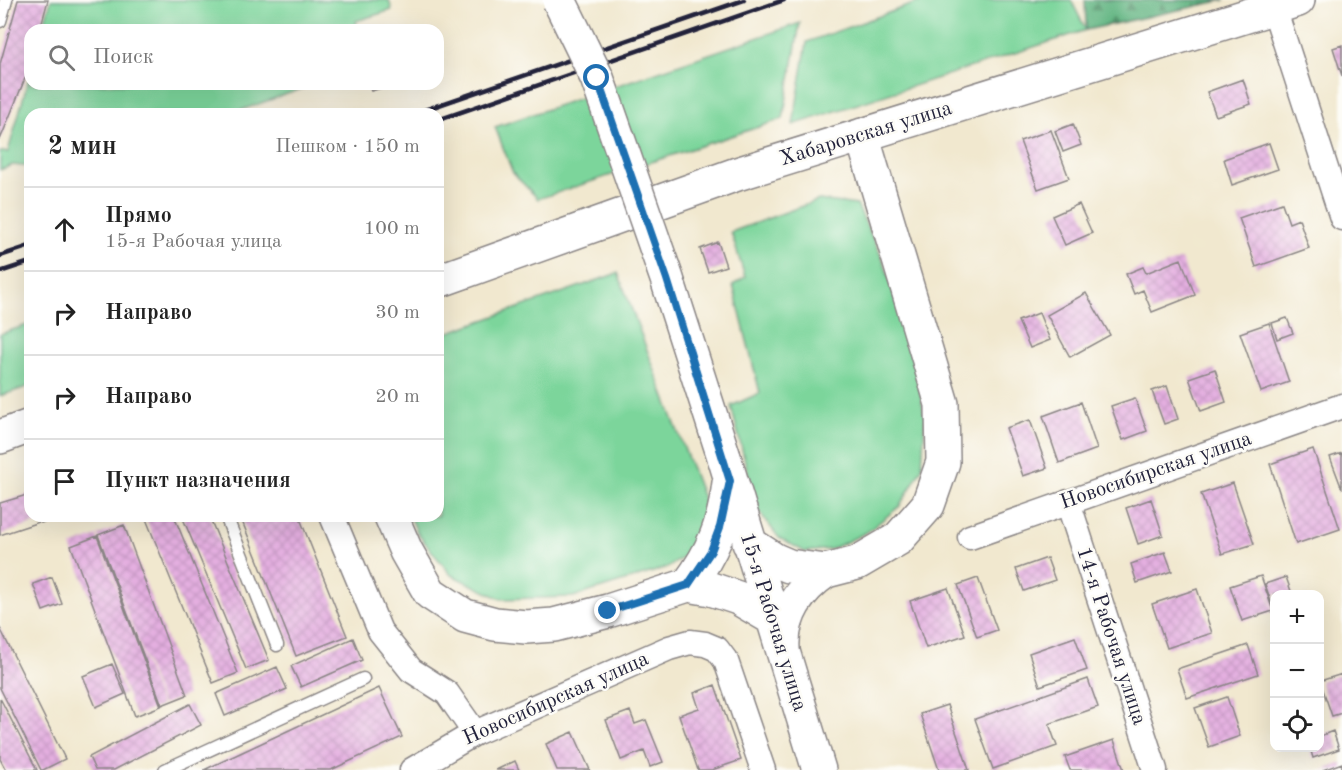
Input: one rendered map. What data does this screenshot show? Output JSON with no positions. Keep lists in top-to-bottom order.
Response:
{
  "streets": {
    "main road": ["Хабаровская улица", "15-я Рабочая улица"],
    "street": ["Новосибирская улица", "14-я Рабочая улица"]
  },
  "crossings": [
    ["Новосибирская улица", "14-я Рабочая улица"]
  ],
  "page": {
    "search": "Поиск",
    "heading": ["2 мин", "Пешком · 150 m"],
    "list": [
      ["Прямо", "15-я Рабочая улица", "100 m"],
      ["Направо", "30 m"],
      ["Направо", "20 m"],
      "Пункт назначения"
    ],
    "map_buttons": ["+", "−"]
  }
}
